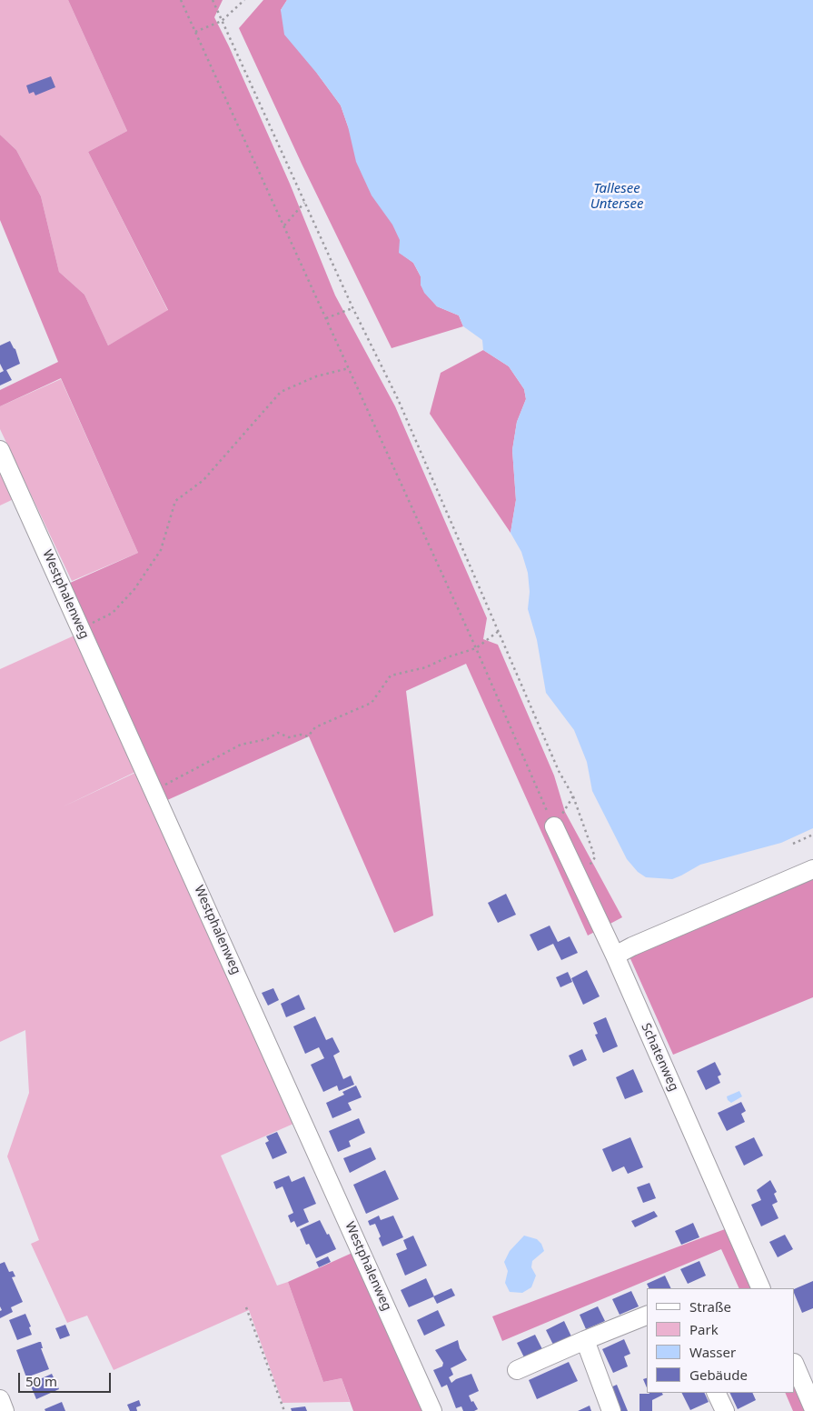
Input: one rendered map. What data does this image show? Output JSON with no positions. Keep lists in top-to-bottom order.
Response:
{
  "streets": {
    "street": ["Westphalenweg", "Schatenweg"]
  },
  "water": ["Tallesee Untersee"],
  "legend": [
    "Straße",
    "Park",
    "Wasser",
    "Gebäude"
  ],
  "scale_bar": "50 m"
}
